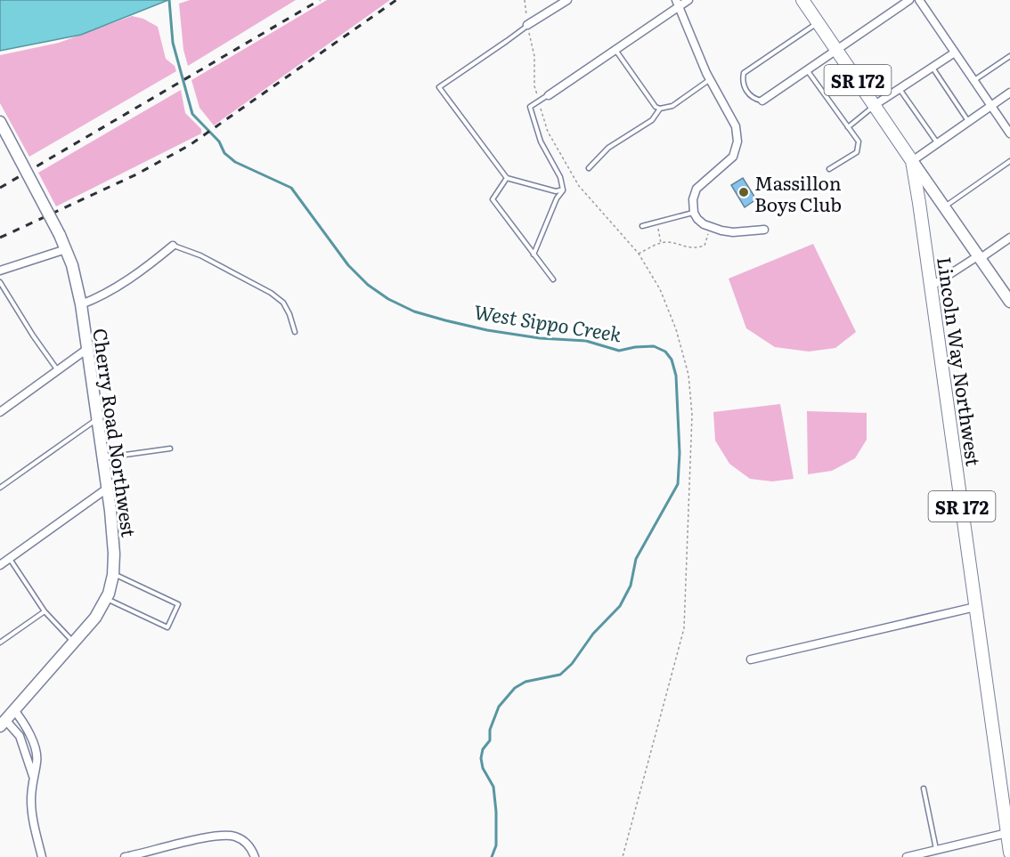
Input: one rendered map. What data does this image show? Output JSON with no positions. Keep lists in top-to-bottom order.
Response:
{
  "streets": {
    "main road": ["SR 172", "Lincoln Way Northwest"],
    "street": ["Cherry Road Northwest"]
  },
  "crossings": [
    ["SR 172", "Lincoln Way Northwest"]
  ],
  "water": ["West Sippo Creek"],
  "places": ["Massillon Boys Club"]
}
